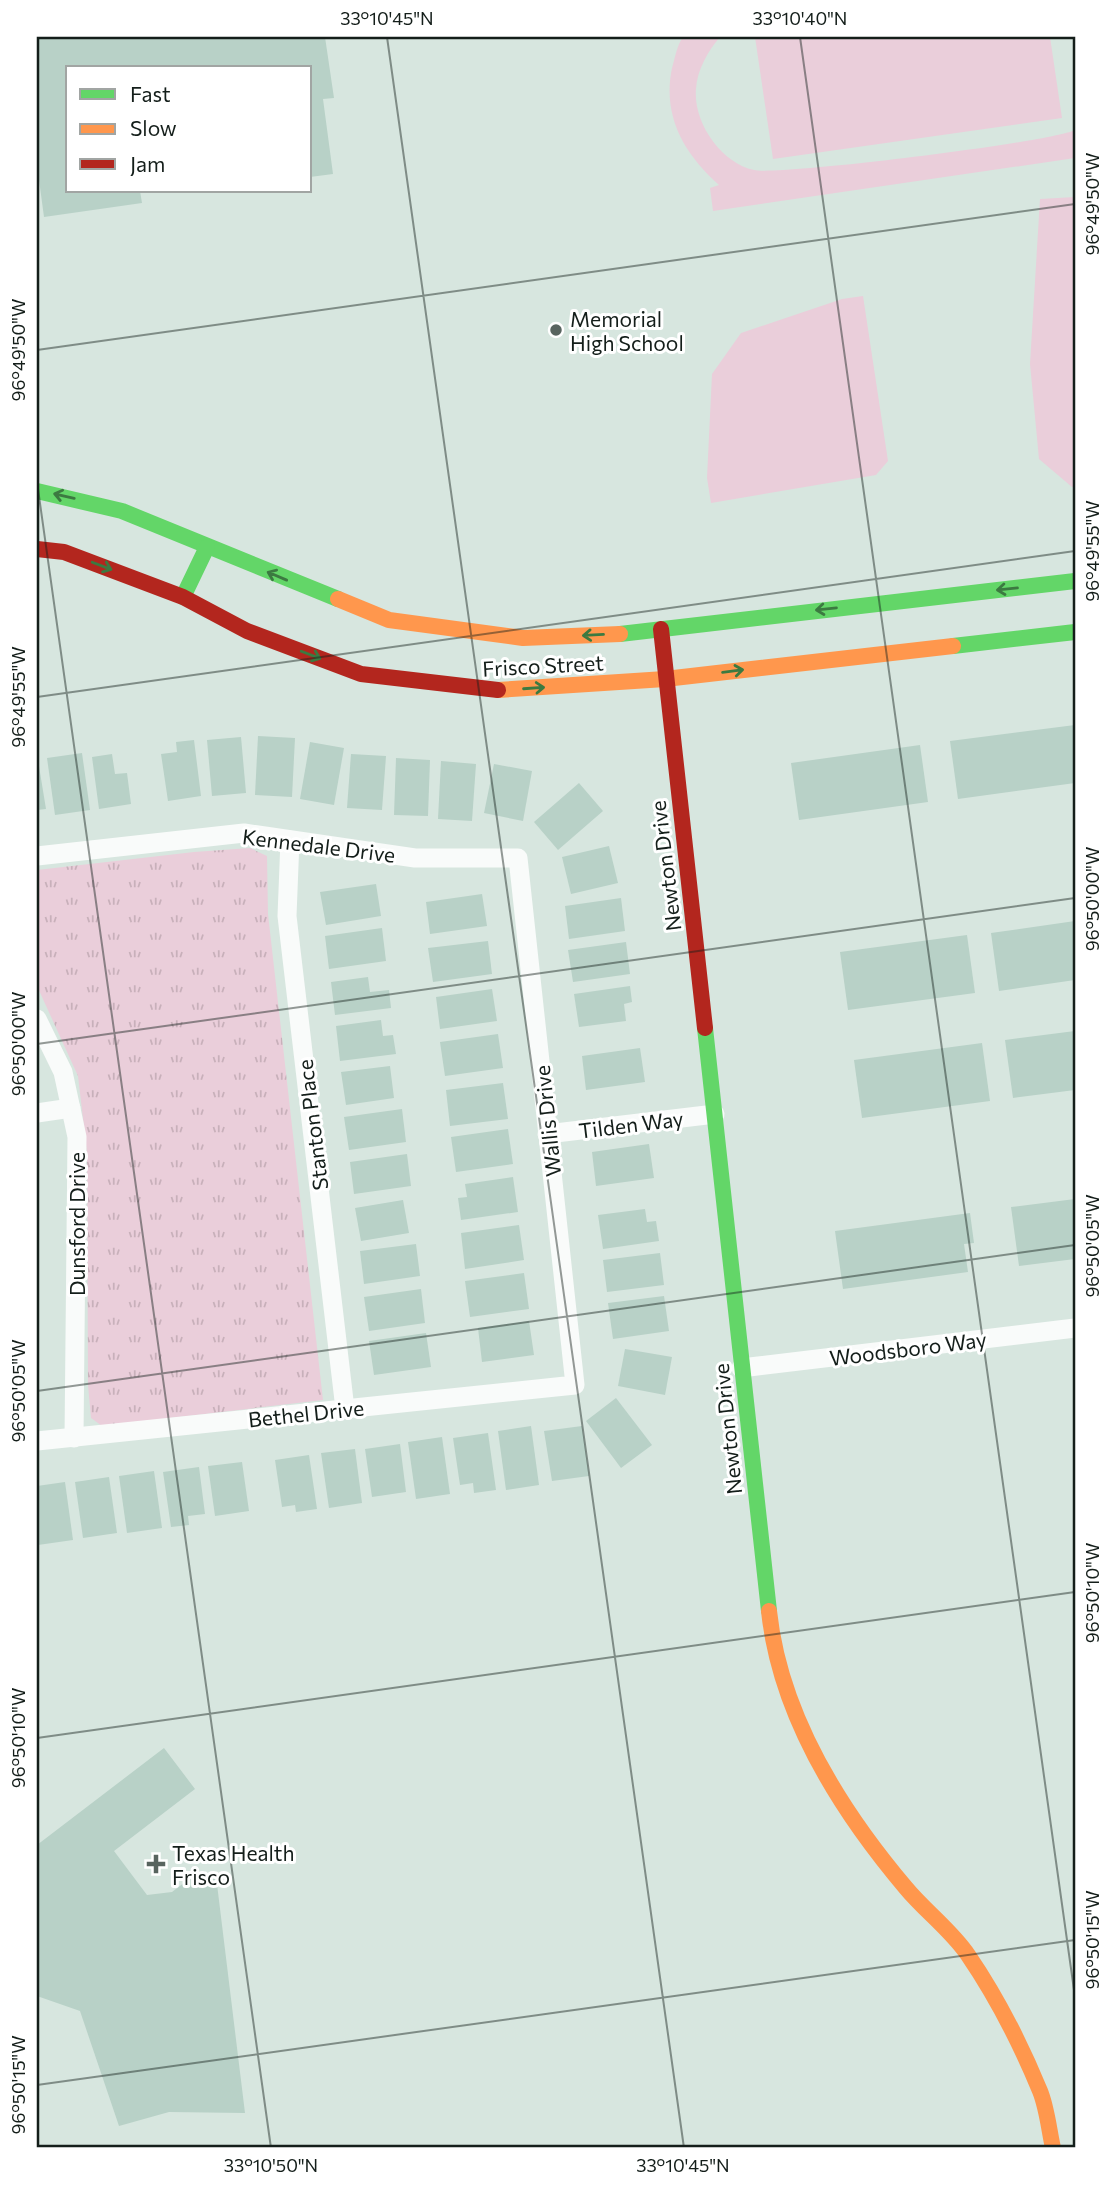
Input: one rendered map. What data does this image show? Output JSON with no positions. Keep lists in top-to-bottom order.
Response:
{
  "streets": {
    "street": [
      "Frisco Street",
      "Kennedale Drive",
      "Newton Drive",
      "Wallis Drive",
      "Tilden Way",
      "Stanton Place",
      "Dunsford Drive",
      "Woodsboro Way",
      "Bethel Drive"
    ]
  },
  "crossings": [
    ["Frisco Street", "Newton Drive"],
    ["Kennedale Drive", "Wallis Drive"],
    ["Kennedale Drive", "Stanton Place"],
    ["Newton Drive", "Tilden Way"],
    ["Newton Drive", "Woodsboro Way"],
    ["Wallis Drive", "Tilden Way"],
    ["Wallis Drive", "Bethel Drive"],
    ["Stanton Place", "Bethel Drive"],
    ["Dunsford Drive", "Bethel Drive"]
  ],
  "places": {
    "other": ["Memorial High School"],
    "health": ["Texas Health Frisco"]
  },
  "legend": ["Fast", "Slow", "Jam"],
  "coordinates": [
    "33°10'45\"N",
    "33°10'40\"N",
    "96°49'50\"W",
    "96°49'55\"W",
    "96°50'00\"W",
    "96°50'05\"W",
    "96°50'10\"W",
    "96°50'15\"W",
    "33°10'50\"N"
  ]
}
